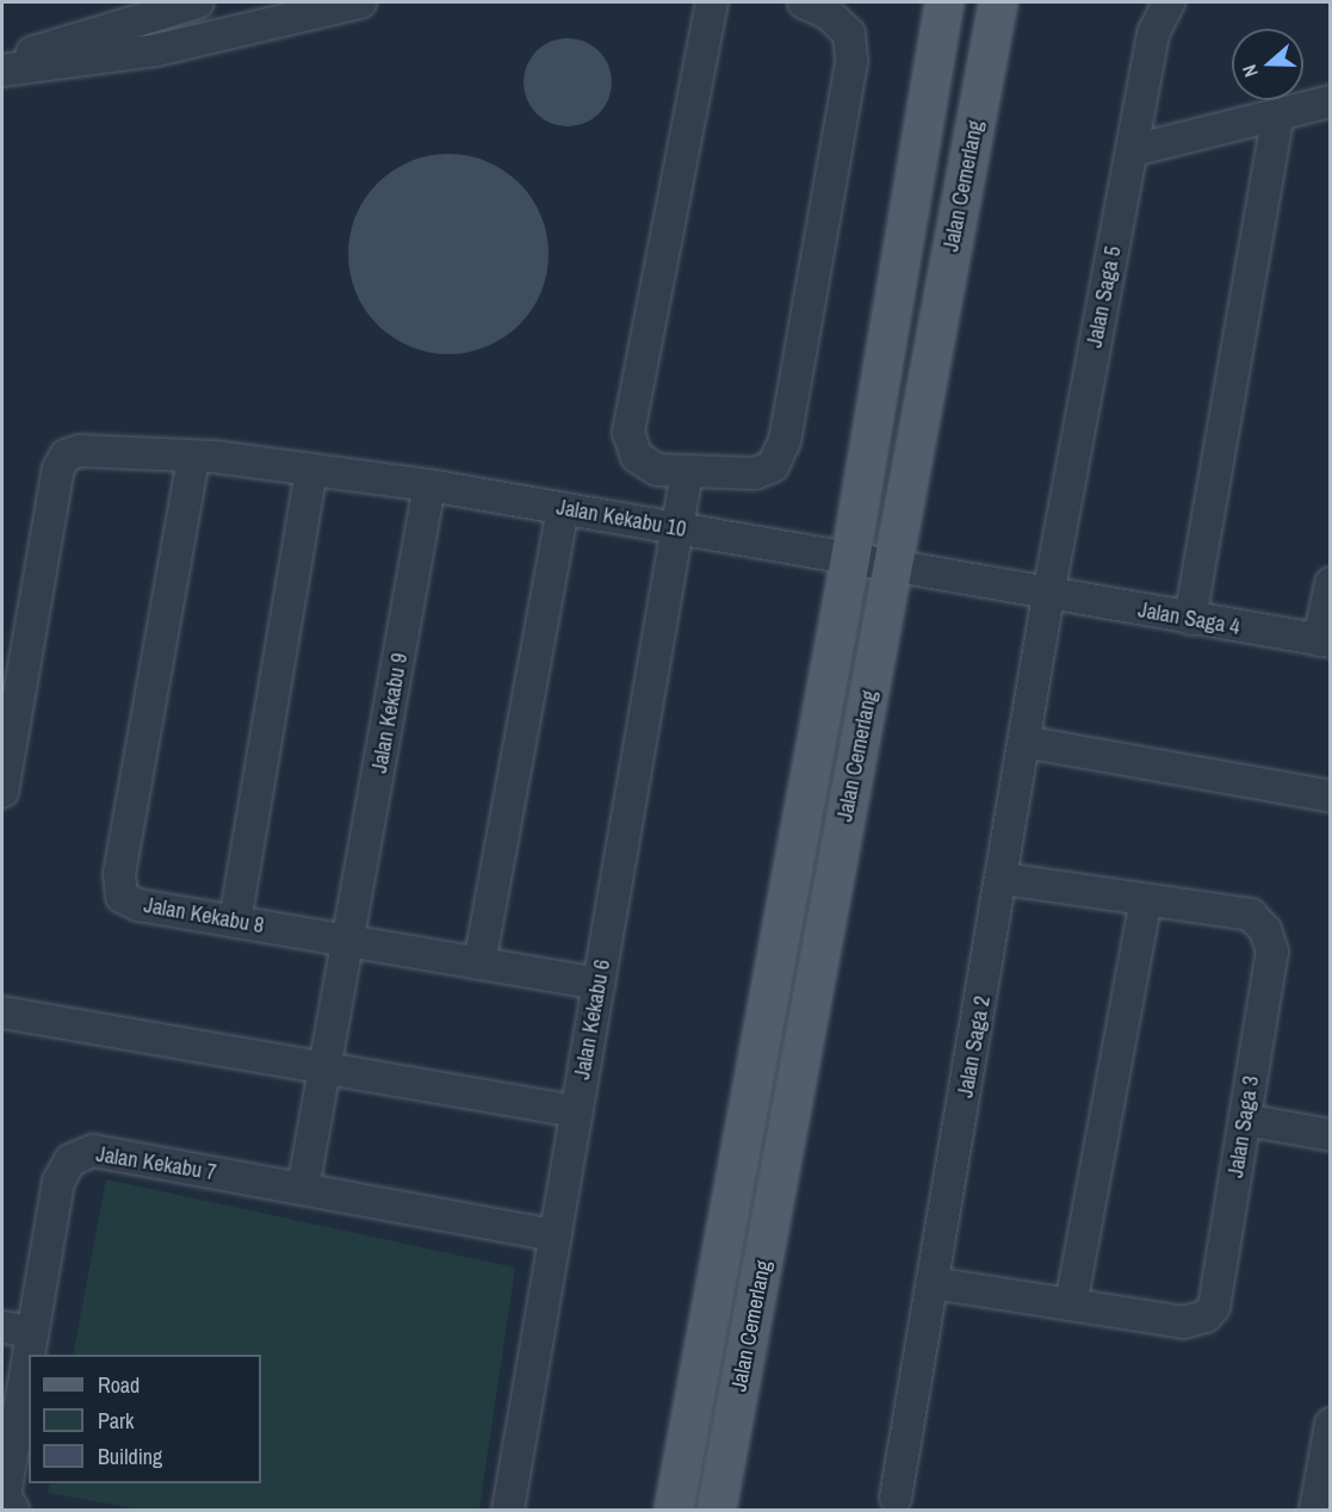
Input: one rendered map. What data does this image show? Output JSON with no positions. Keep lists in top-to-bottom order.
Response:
{
  "streets": {
    "main road": ["Jalan Cemerlang"],
    "street": [
      "Jalan Saga 5",
      "Jalan Kekabu 10",
      "Jalan Saga 4",
      "Jalan Kekabu 9",
      "Jalan Kekabu 8",
      "Jalan Kekabu 6",
      "Jalan Saga 2",
      "Jalan Saga 3",
      "Jalan Kekabu 7"
    ]
  },
  "crossings": [
    ["Jalan Cemerlang", "Jalan Kekabu 10"],
    ["Jalan Saga 5", "Jalan Kekabu 10"],
    ["Jalan Saga 5", "Jalan Saga 4"],
    ["Jalan Saga 5", "Jalan Saga 2"],
    ["Jalan Kekabu 10", "Jalan Saga 4"],
    ["Jalan Kekabu 10", "Jalan Kekabu 9"],
    ["Jalan Kekabu 10", "Jalan Kekabu 8"],
    ["Jalan Kekabu 10", "Jalan Kekabu 6"],
    ["Jalan Kekabu 10", "Jalan Saga 2"],
    ["Jalan Saga 4", "Jalan Saga 2"],
    ["Jalan Kekabu 9", "Jalan Kekabu 8"],
    ["Jalan Kekabu 9", "Jalan Kekabu 7"],
    ["Jalan Kekabu 8", "Jalan Kekabu 6"],
    ["Jalan Kekabu 6", "Jalan Kekabu 7"],
    ["Jalan Saga 2", "Jalan Saga 3"]
  ],
  "legend": ["Road", "Park", "Building"],
  "north": "left"
}
